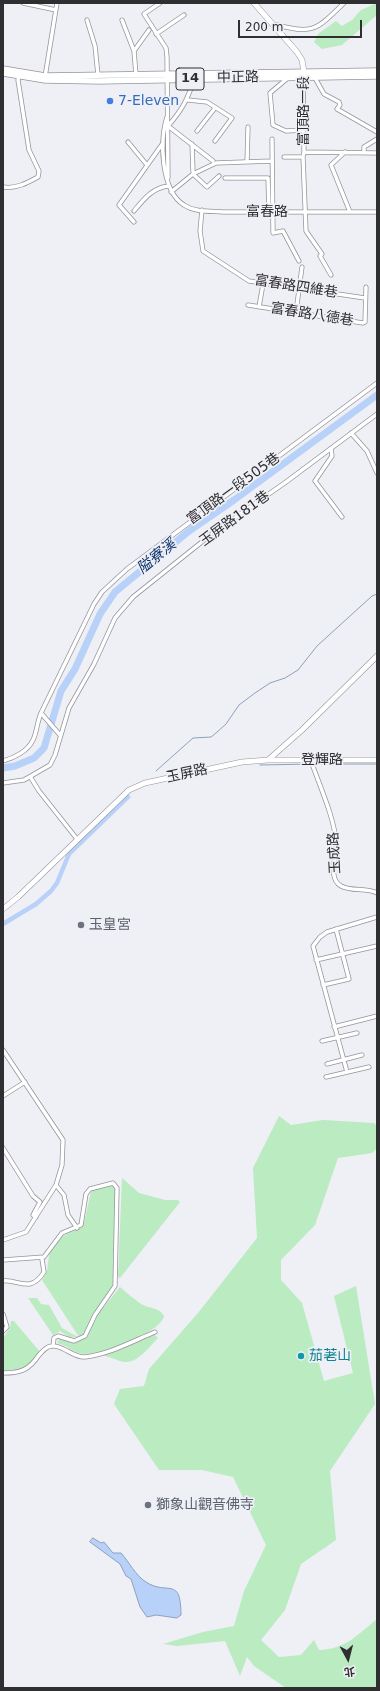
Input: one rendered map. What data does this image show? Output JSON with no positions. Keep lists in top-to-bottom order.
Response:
{
  "streets": {
    "main road": ["中正路", "14"],
    "street": [
      "富頂路一段",
      "富春路",
      "富春路四維巷",
      "富春路八德巷",
      "富頂路一段505巷",
      "玉屏路181巷",
      "登輝路",
      "玉屏路",
      "玉成路"
    ]
  },
  "crossings": [
    ["中正路", "富頂路一段"],
    ["中正路", "富春路"],
    ["富頂路一段", "富春路"],
    ["富春路", "富春路四維巷"],
    ["富春路四維巷", "富春路八德巷"],
    ["登輝路", "玉屏路"],
    ["登輝路", "玉成路"]
  ],
  "water": ["隘寮溪"],
  "places": [
    "7-Eleven",
    "玉皇宮",
    "茄荖山",
    "獅象山觀音佛寺"
  ],
  "scale_bar": "200 m",
  "north": "bottom"
}
